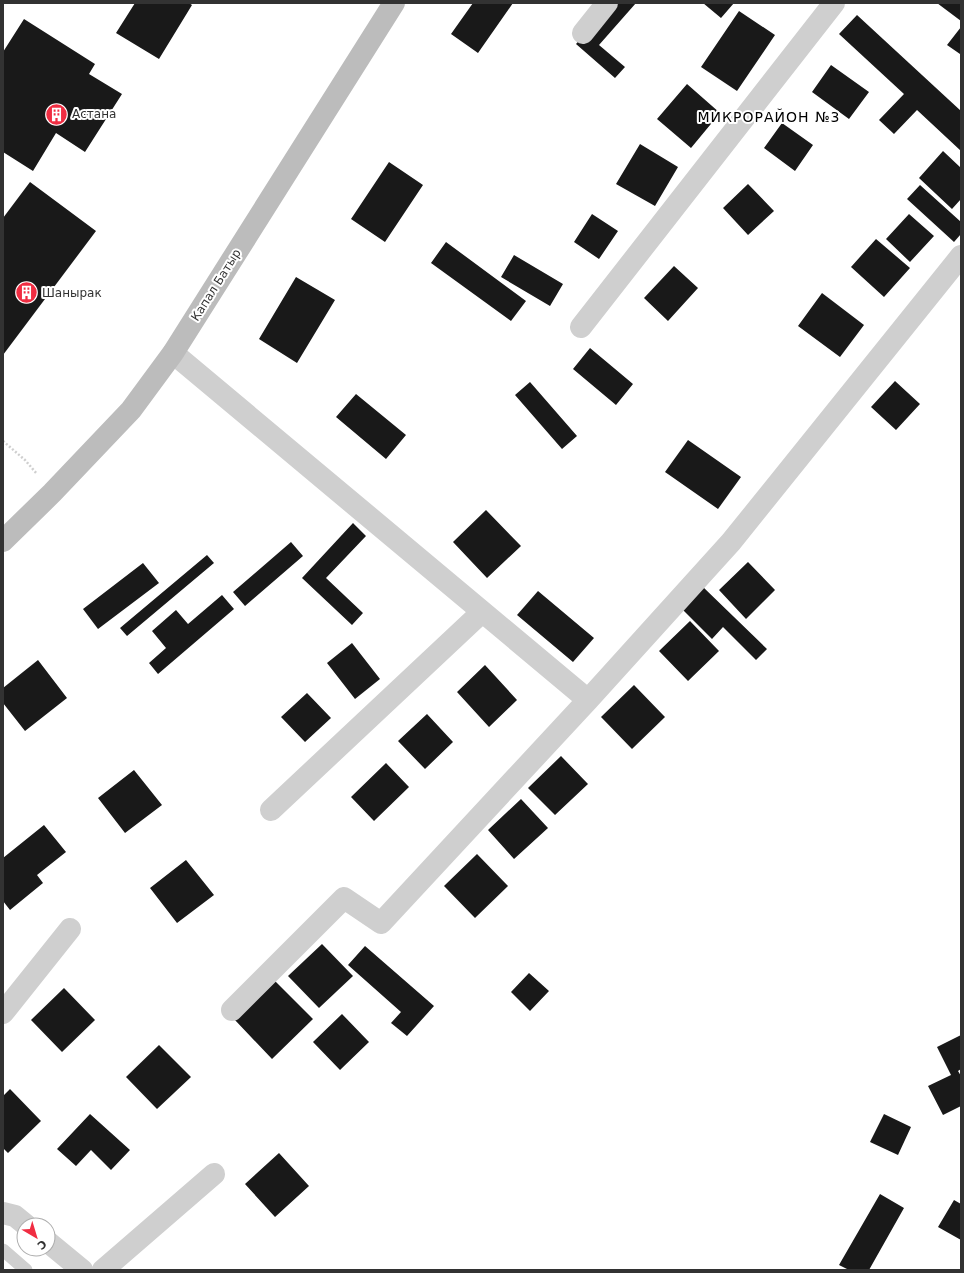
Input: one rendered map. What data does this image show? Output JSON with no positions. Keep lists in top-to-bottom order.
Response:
{
  "streets": {
    "main road": ["Капал Батыр"]
  },
  "districts": ["МИКРОРАЙОН №3"],
  "places": {
    "building": ["Астана", "Шанырак"]
  },
  "north": "bottom right"
}
